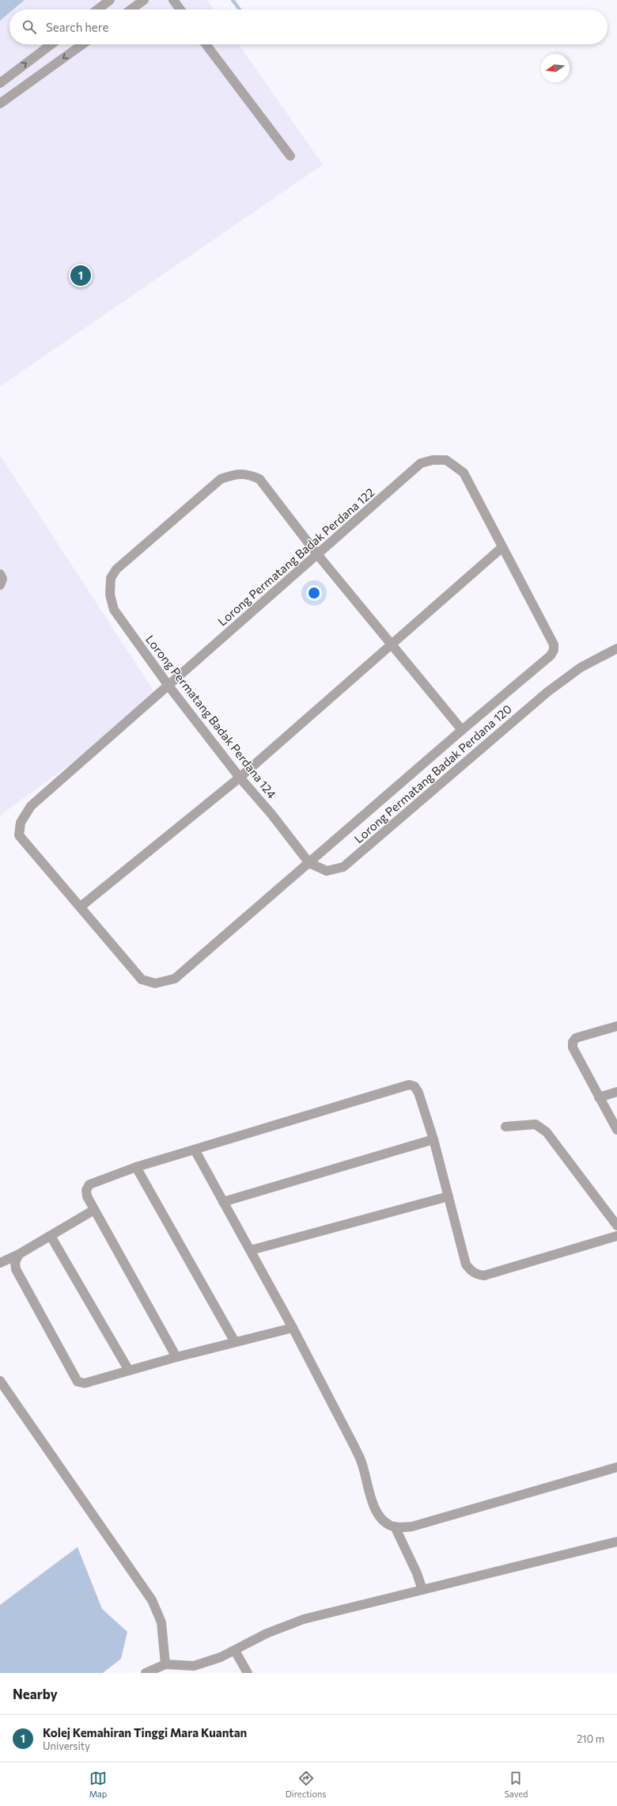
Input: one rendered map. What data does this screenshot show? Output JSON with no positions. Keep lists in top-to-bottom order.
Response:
{
  "streets": {
    "street": ["Lorong Permatang Badak Perdana 122", "Lorong Permatang Badak Perdana 124", "Lorong Permatang Badak Perdana 120"]
  },
  "crossings": [
    ["Lorong Permatang Badak Perdana 122", "Lorong Permatang Badak Perdana 124"],
    ["Lorong Permatang Badak Perdana 122", "Lorong Permatang Badak Perdana 120"],
    ["Lorong Permatang Badak Perdana 124", "Lorong Permatang Badak Perdana 120"]
  ],
  "north": "left",
  "page": {
    "search": "Search here",
    "pins": "1",
    "heading": "Nearby",
    "list": [
      {
        "mark": "1",
        "name": "Kolej Kemahiran Tinggi Mara Kuantan",
        "note": "University",
        "value": "210 m"
      }
    ],
    "nav": ["Map", "Directions", "Saved"]
  }
}
